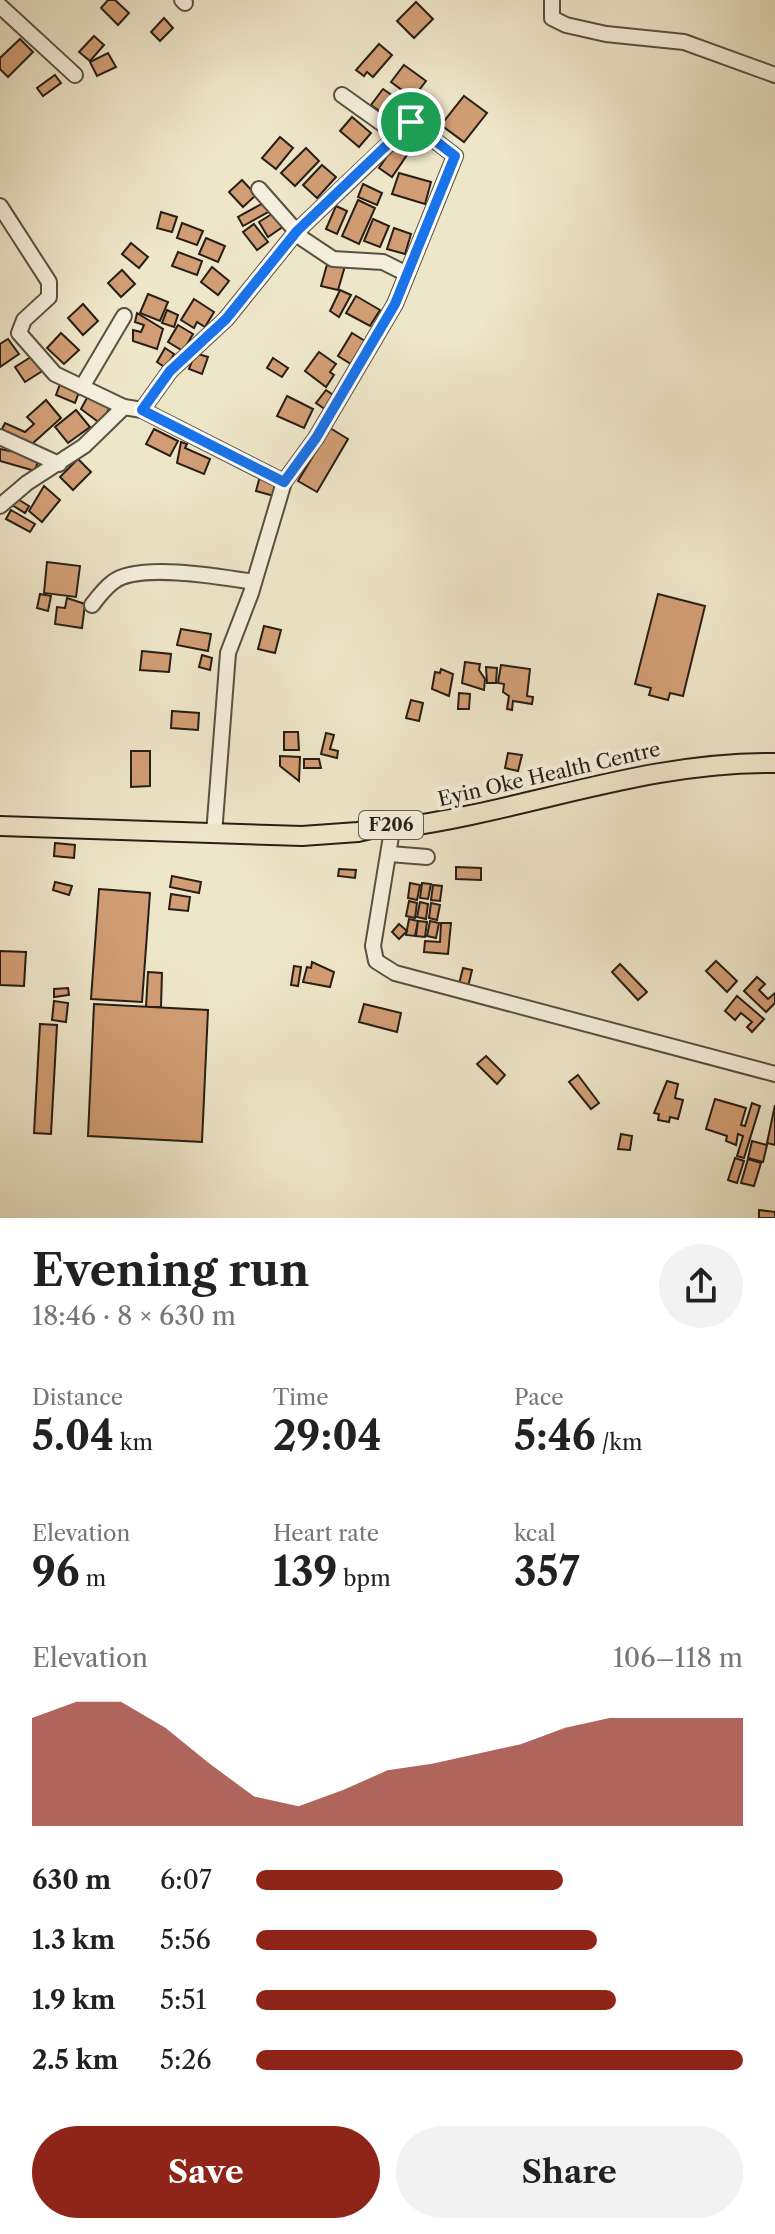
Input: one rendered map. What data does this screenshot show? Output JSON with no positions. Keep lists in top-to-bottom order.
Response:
{
  "streets": {
    "main road": ["Eyin Oke Health Centre", "F206"]
  },
  "page": {
    "heading": ["Evening run", "18:46 · 8 × 630 m"],
    "stats": [
      ["Distance", "5.04 km"],
      ["Time", "29:04"],
      ["Pace", "5:46 /km"],
      ["Elevation", "96 m"],
      ["Heart rate", "139 bpm"],
      ["kcal", "357"]
    ],
    "chart": ["Elevation", "106–118 m"],
    "list": [
      {
        "name": "630 m",
        "note": "6:07"
      },
      {
        "name": "1.3 km",
        "note": "5:56"
      },
      {
        "name": "1.9 km",
        "note": "5:51"
      },
      {
        "name": "2.5 km",
        "note": "5:26"
      }
    ],
    "buttons": ["Save", "Share"]
  }
}
